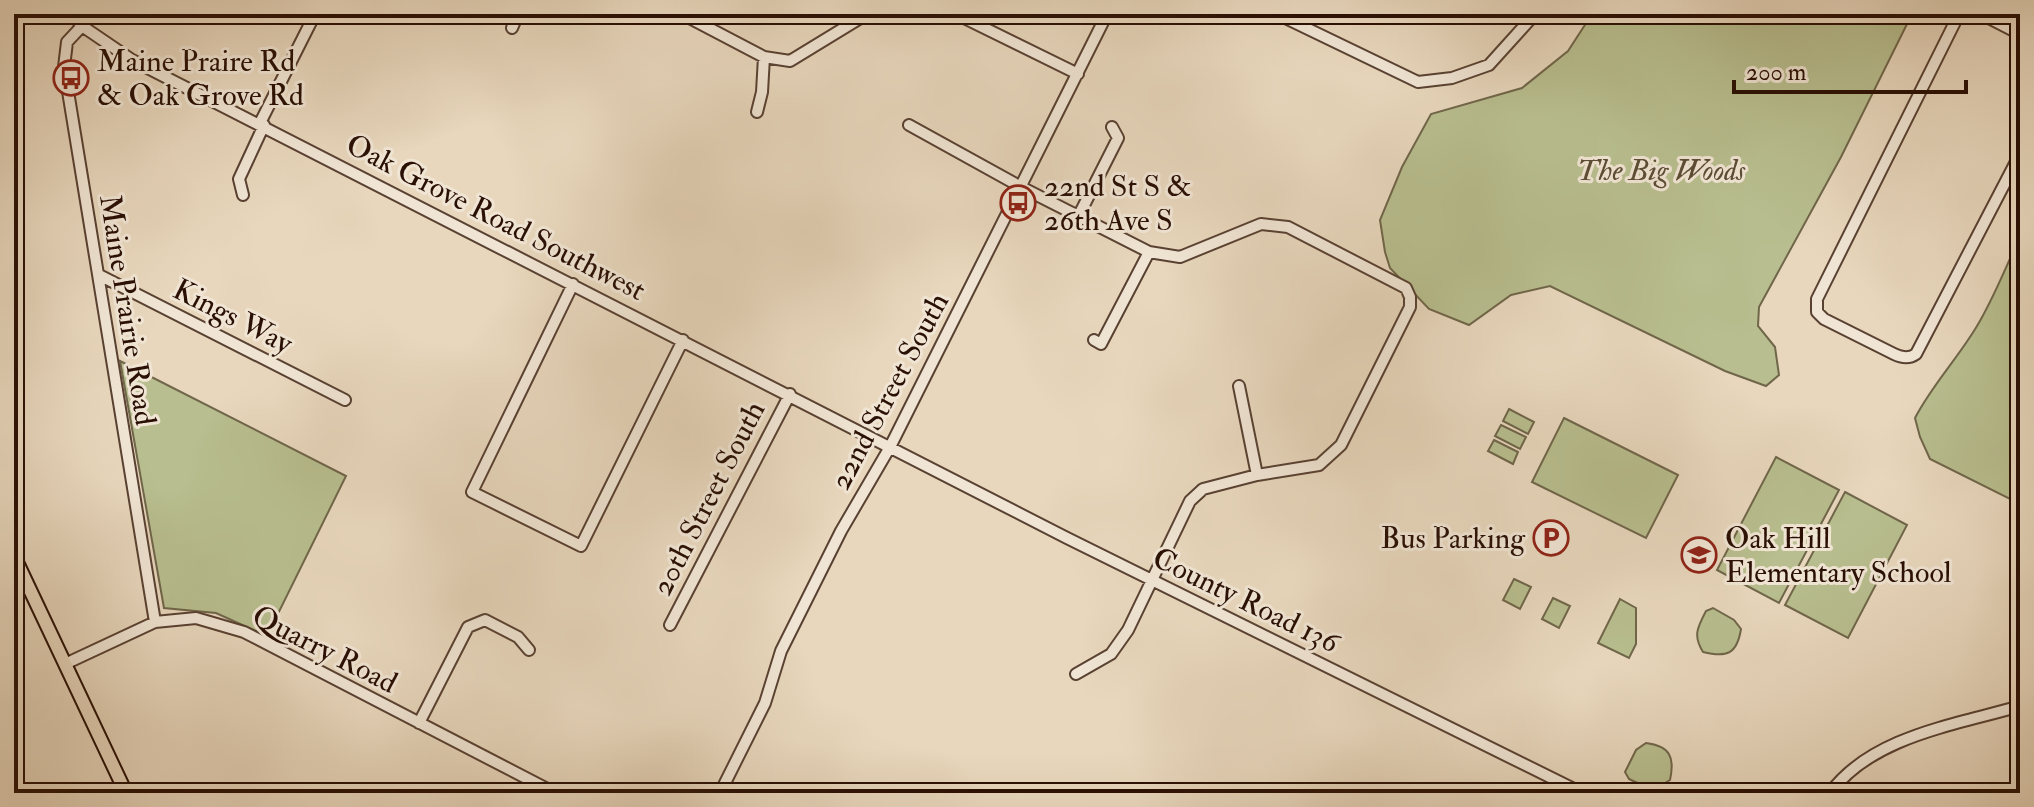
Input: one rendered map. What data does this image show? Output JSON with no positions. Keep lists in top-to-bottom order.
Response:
{
  "streets": {
    "street": [
      "Oak Grove Road Southwest",
      "Maine Prairie Road",
      "Kings Way",
      "22nd Street South",
      "20th Street South",
      "County Road 136",
      "Quarry Road"
    ]
  },
  "crossings": [
    ["Oak Grove Road Southwest", "Maine Prairie Road"],
    ["Oak Grove Road Southwest", "22nd Street South"],
    ["Oak Grove Road Southwest", "20th Street South"],
    ["Oak Grove Road Southwest", "County Road 136"],
    ["Maine Prairie Road", "Kings Way"],
    ["Maine Prairie Road", "Quarry Road"],
    ["22nd Street South", "County Road 136"]
  ],
  "parks": ["The Big Woods"],
  "places": {
    "bus stop": ["Maine Praire Rd & Oak Grove Rd", "22nd St S & 26th Ave S"],
    "parking": ["Bus Parking"],
    "school or university": ["Oak Hill Elementary School"]
  },
  "scale_bar": "200 m"
}
